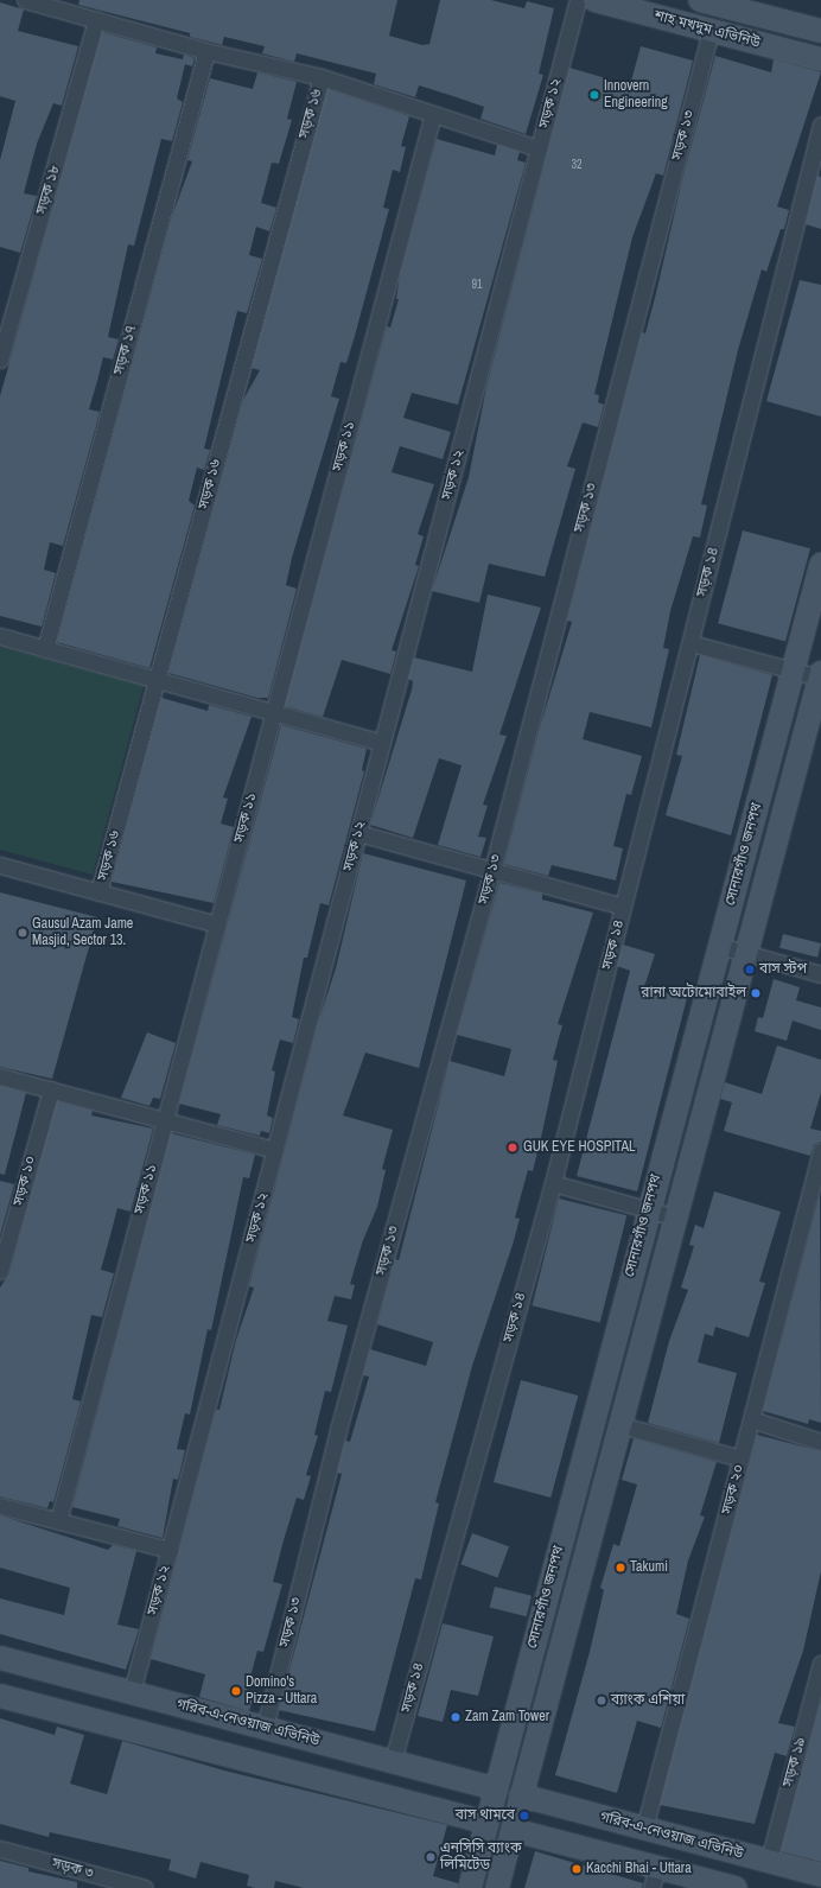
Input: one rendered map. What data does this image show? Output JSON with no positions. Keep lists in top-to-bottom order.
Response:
{
  "streets": {
    "main road": ["শাহ মখদুম এভিনিউ", "সোনারগাঁও জনপথ", "গরিব-এ-নেওয়াজ এভিনিউ"],
    "street": [
      "সড়ক ১২",
      "সড়ক ১৬",
      "সড়ক ১৩",
      "সড়ক ১৮",
      "সড়ক ১৭",
      "সড়ক ১১",
      "সড়ক ১৪",
      "সড়ক ১০",
      "সড়ক ২০",
      "সড়ক ১৯",
      "সড়ক ৩"
    ]
  },
  "crossings": [
    ["শাহ মখদুম এভিনিউ", "সড়ক ১৩"],
    ["সড়ক ১২", "গরিব-এ-নেওয়াজ এভিনিউ"],
    ["সড়ক ১৩", "গরিব-এ-নেওয়াজ এভিনিউ"],
    ["সড়ক ১৪", "গরিব-এ-নেওয়াজ এভিনিউ"],
    ["সোনারগাঁও জনপথ", "গরিব-এ-নেওয়াজ এভিনিউ"],
    ["সড়ক ২০", "গরিব-এ-নেওয়াজ এভিনিউ"],
    ["গরিব-এ-নেওয়াজ এভিনিউ", "সড়ক ১৯"]
  ],
  "places": [
    "Innovern Engineering",
    "Gausul Azam Jame Masjid, Sector 13.",
    "বাস স্টপ",
    "রানা অটোমোবাইল",
    "GUK EYE HOSPITAL",
    "Takumi",
    "Domino's Pizza - Uttara",
    "ব্যাংক এশিয়া",
    "Zam Zam Tower",
    "বাস থামবে",
    "এনসিসি ব্যাংক লিমিটেড",
    "Kacchi Bhai - Uttara"
  ],
  "house_numbers": ["32", "91"]
}
